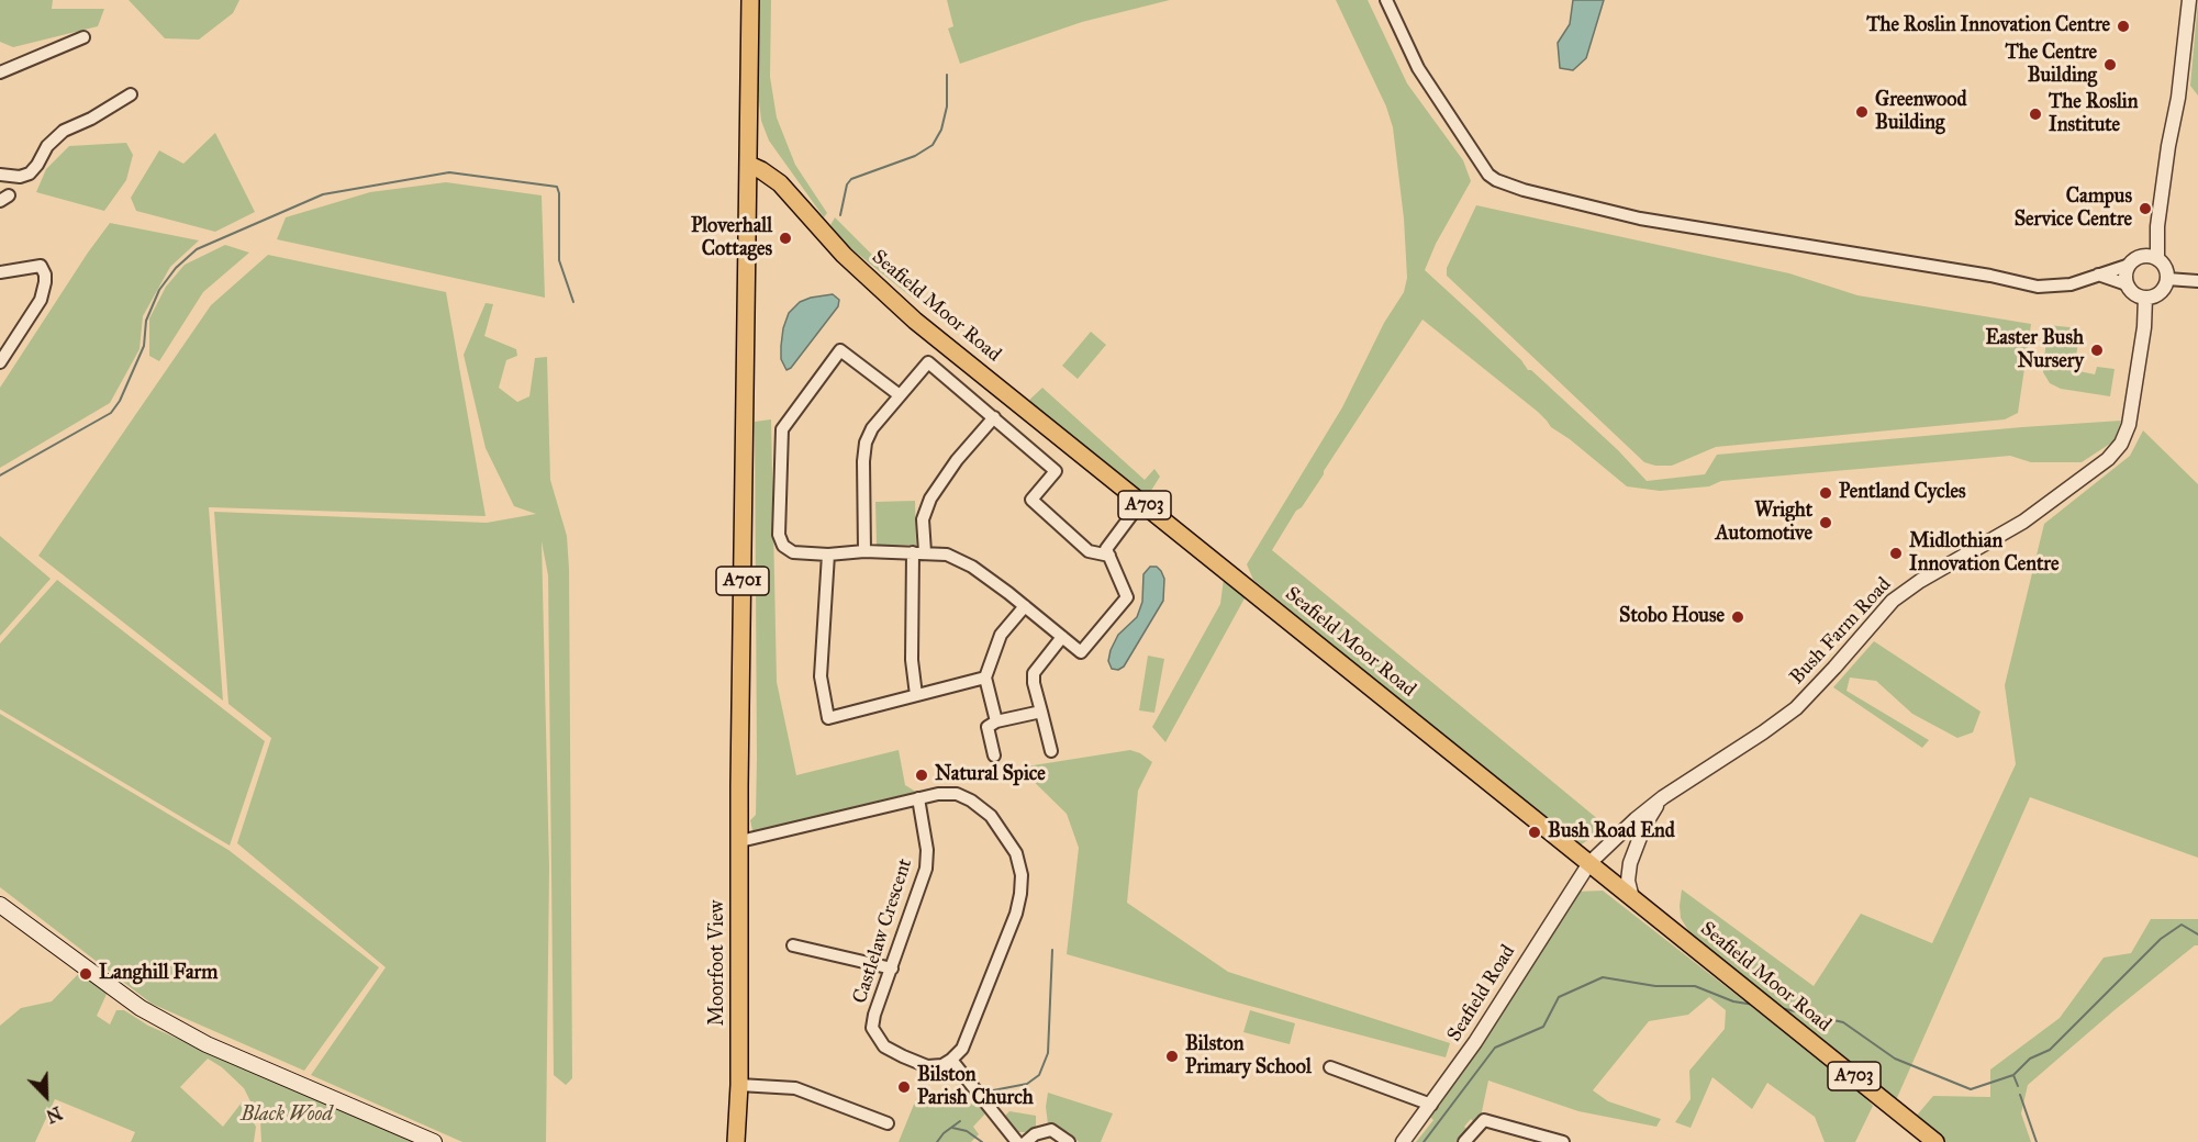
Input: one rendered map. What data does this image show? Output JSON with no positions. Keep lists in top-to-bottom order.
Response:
{
  "streets": {
    "main road": [
      "Seafield Moor Road",
      "A703",
      "A701",
      "Moorfoot View"
    ],
    "street": ["Bush Farm Road", "Castlelaw Crescent", "Seafield Road"]
  },
  "crossings": [
    ["Seafield Moor Road", "A701"],
    ["Seafield Moor Road", "Bush Farm Road"],
    ["Seafield Moor Road", "Moorfoot View"],
    ["Seafield Moor Road", "Seafield Road"],
    ["A701", "Moorfoot View"],
    ["Bush Farm Road", "Seafield Road"]
  ],
  "parks": ["Black Wood"],
  "places": [
    "The Roslin Innovation Centre",
    "The Centre Building",
    "Greenwood Building",
    "The Roslin Institute",
    "Campus Service Centre",
    "Ploverhall Cottages",
    "Easter Bush Nursery",
    "Pentland Cycles",
    "Wright Automotive",
    "Midlothian Innovation Centre",
    "Stobo House",
    "Natural Spice",
    "Bush Road End",
    "Langhill Farm",
    "Bilston Primary School",
    "Bilston Parish Church"
  ],
  "north": "bottom right"
}
